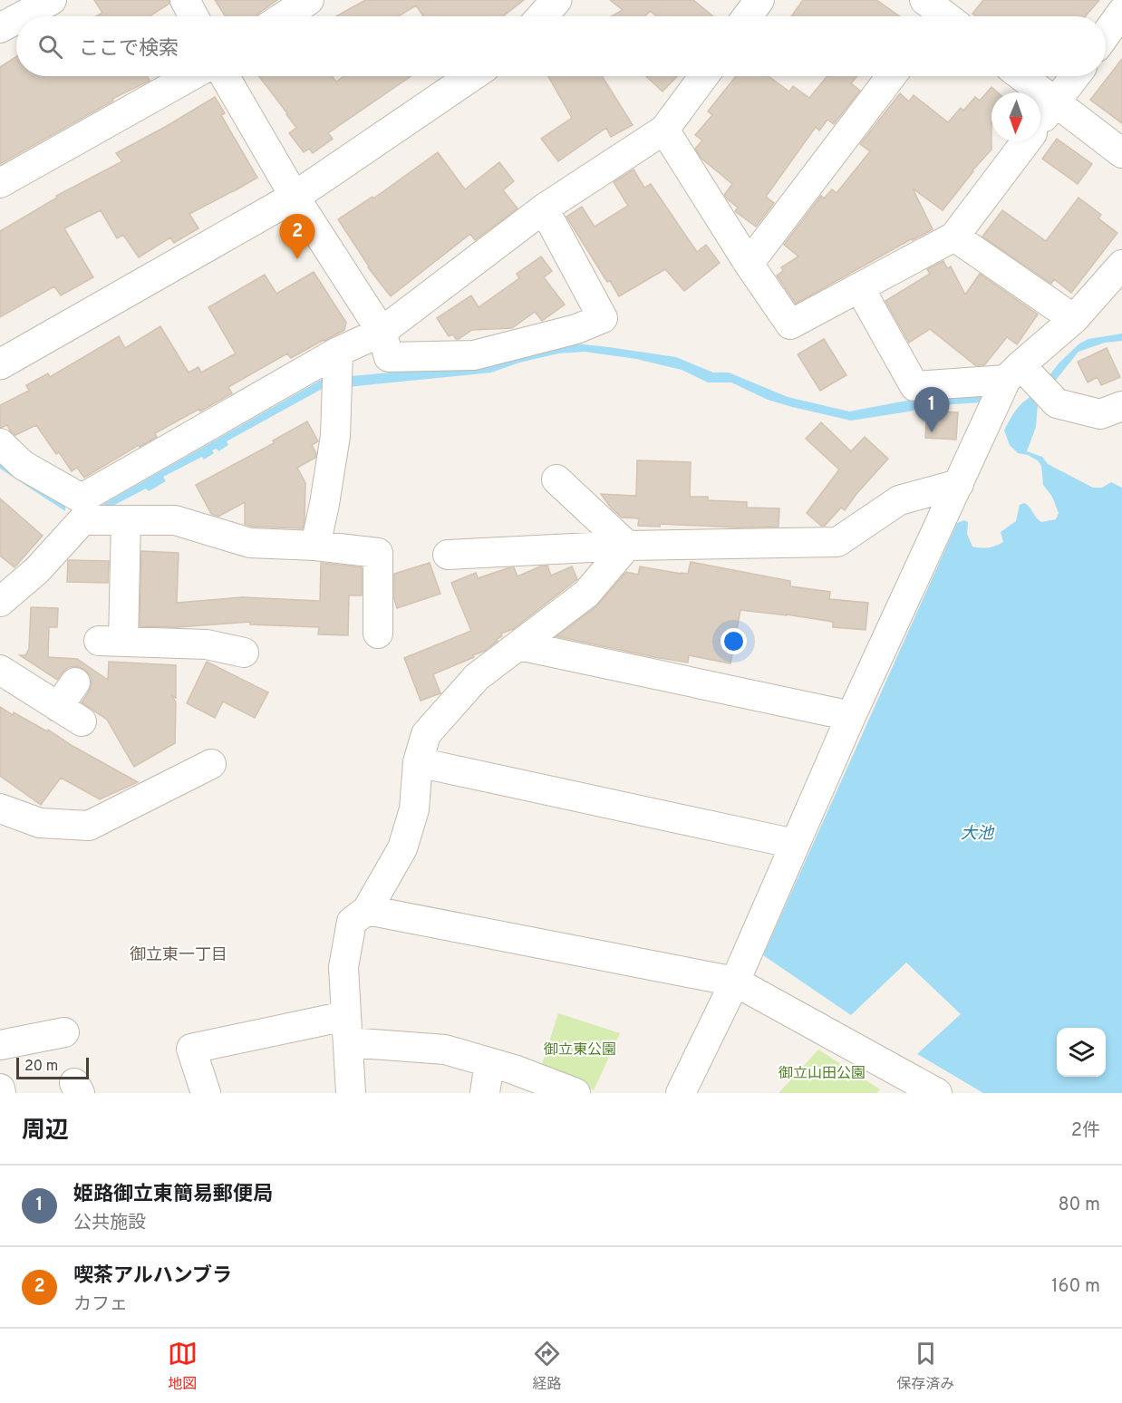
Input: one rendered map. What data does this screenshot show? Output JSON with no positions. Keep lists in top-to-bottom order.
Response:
{
  "districts": ["御立東一丁目"],
  "water": ["大池"],
  "parks": ["御立東公園", "御立山田公園"],
  "scale_bar": "20 m",
  "north": "bottom",
  "page": {
    "search": "ここで検索",
    "pins": ["2", "1"],
    "scale": "20 m",
    "heading": ["周辺", "2件"],
    "list": [
      {
        "mark": "1",
        "name": "姫路御立東簡易郵便局",
        "note": "公共施設",
        "value": "80 m"
      },
      {
        "mark": "2",
        "name": "喫茶アルハンブラ",
        "note": "カフェ",
        "value": "160 m"
      }
    ],
    "nav": ["地図", "経路", "保存済み"]
  }
}
